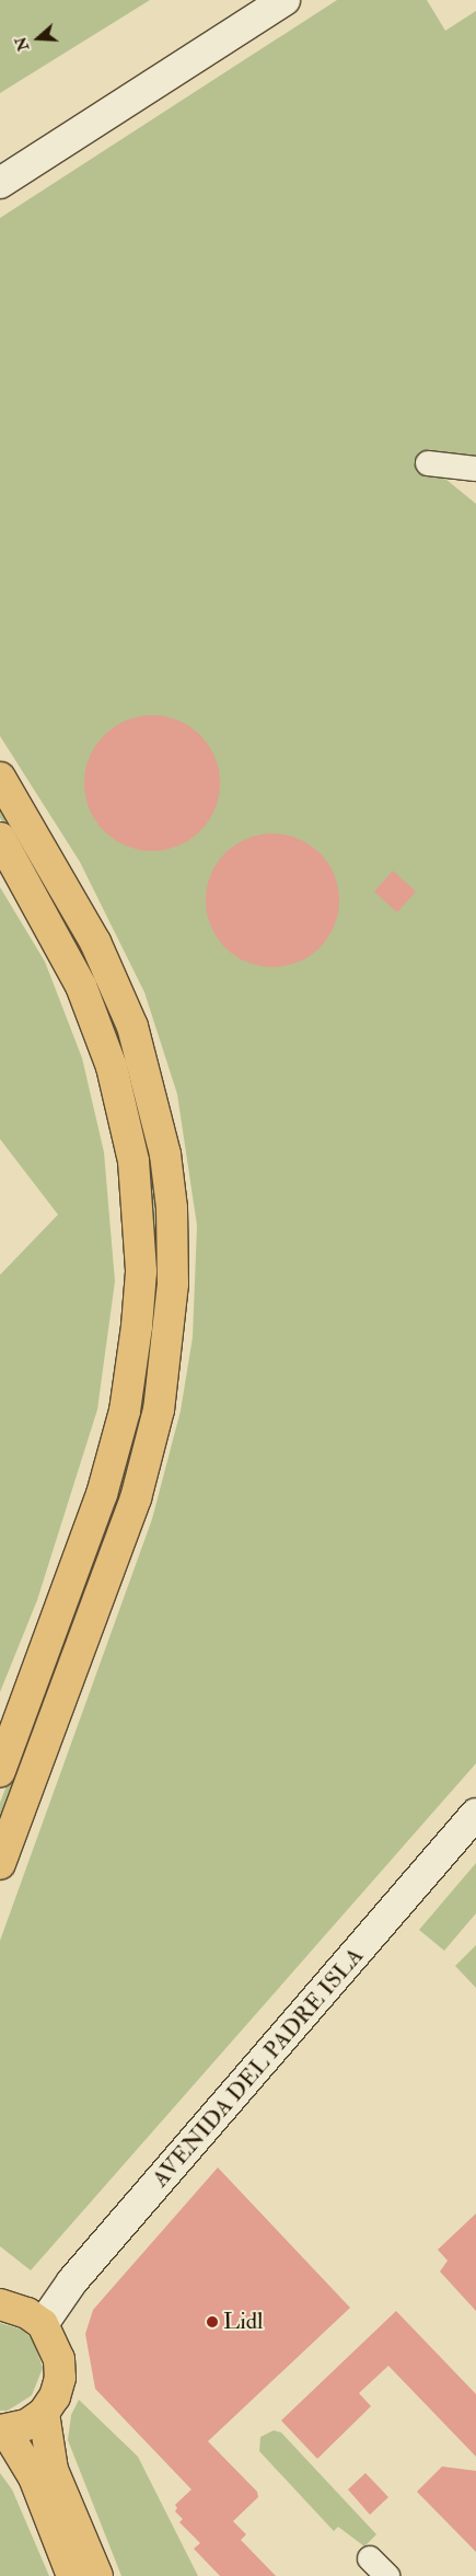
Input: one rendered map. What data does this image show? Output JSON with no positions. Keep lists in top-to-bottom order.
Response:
{
  "streets": {
    "main road": ["AVENIDA DEL PADRE ISLA"]
  },
  "places": ["Lidl"],
  "north": "left"
}
